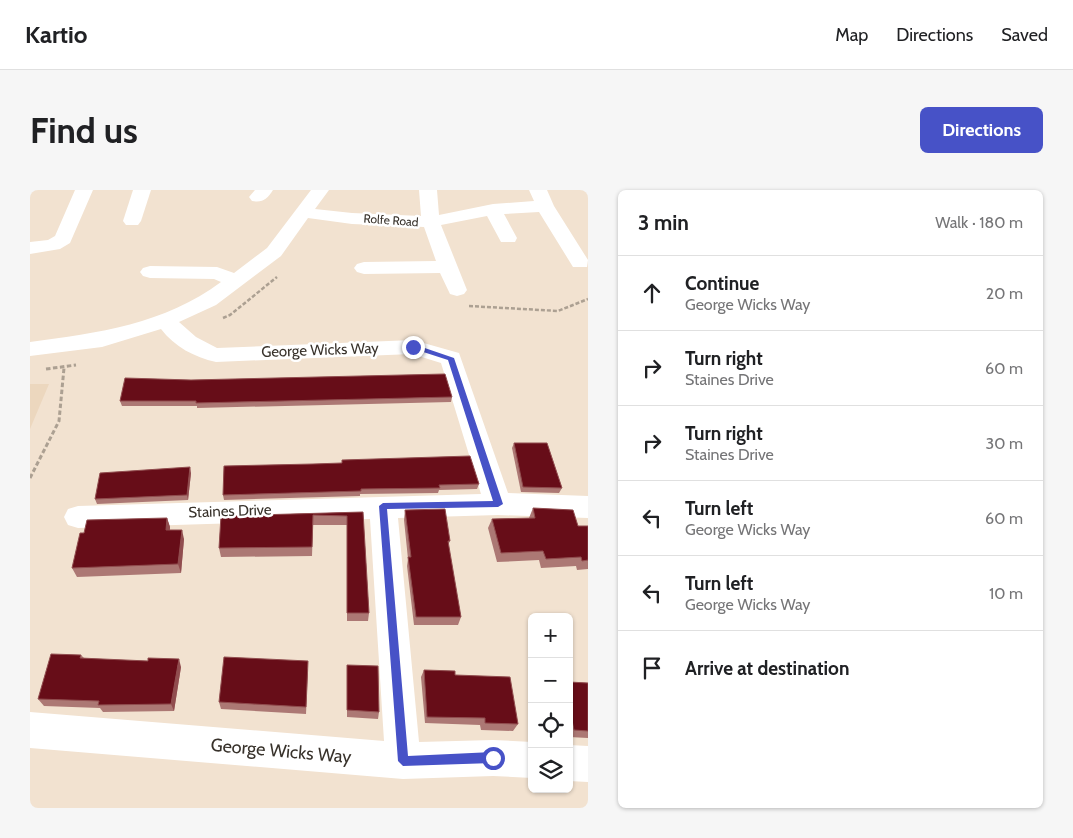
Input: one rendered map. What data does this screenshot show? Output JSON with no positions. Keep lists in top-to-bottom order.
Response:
{
  "streets": {
    "street": ["Rolfe Road", "George Wicks Way", "Staines Drive"]
  },
  "crossings": [
    ["George Wicks Way", "Staines Drive"]
  ],
  "page": {
    "header": "Kartio",
    "nav": ["Map", "Directions", "Saved"],
    "buttons": "Directions",
    "title": "Find us",
    "heading": ["3 min", "Walk · 180 m"],
    "list": [
      ["Continue", "George Wicks Way", "20 m"],
      ["Turn right", "Staines Drive", "60 m"],
      ["Turn right", "Staines Drive", "30 m"],
      ["Turn left", "George Wicks Way", "60 m"],
      ["Turn left", "George Wicks Way", "10 m"],
      "Arrive at destination"
    ],
    "map_buttons": ["+", "−"]
  }
}
